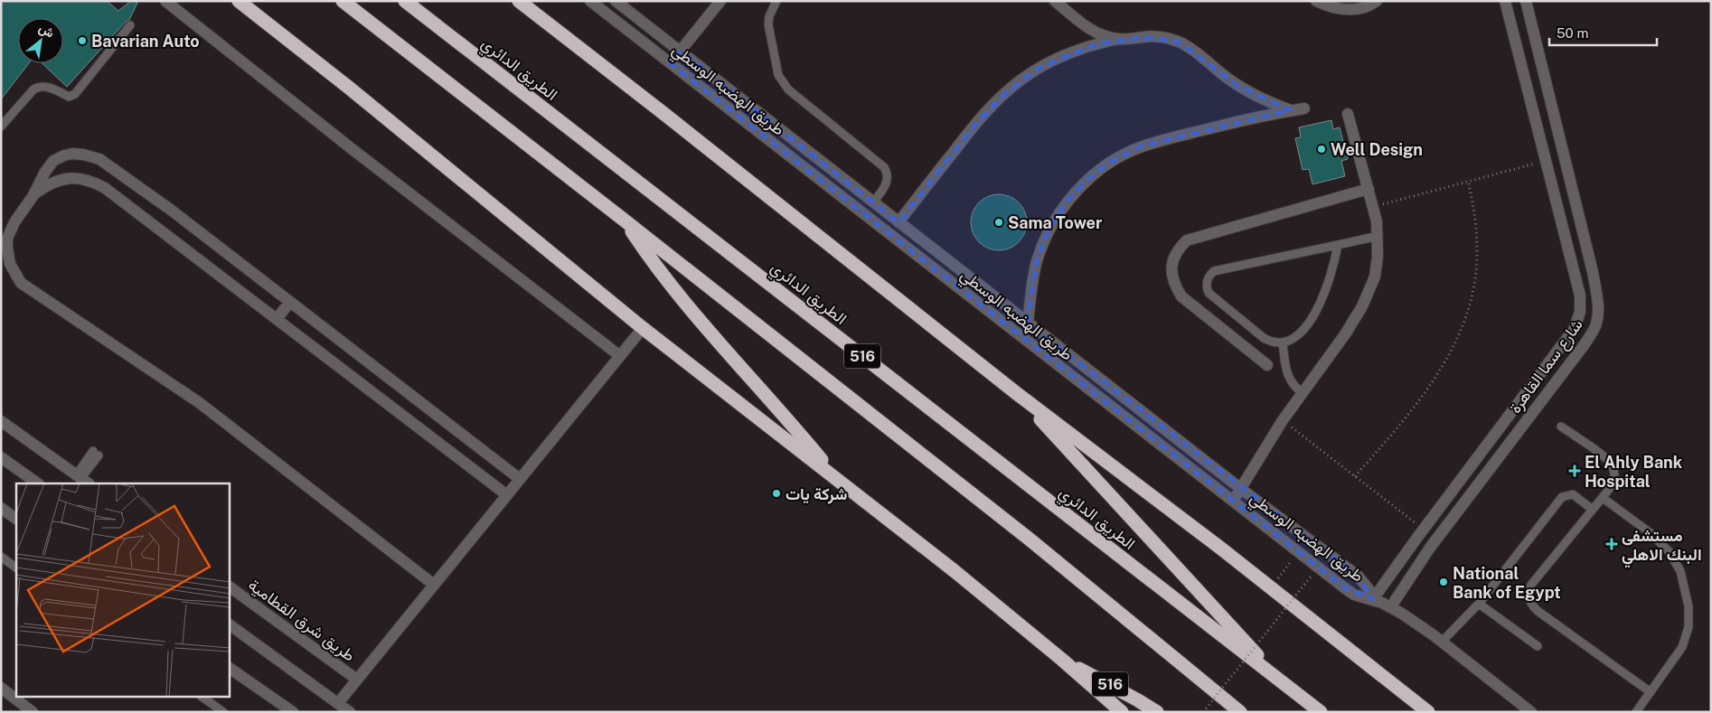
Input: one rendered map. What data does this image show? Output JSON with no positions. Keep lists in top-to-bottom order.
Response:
{
  "streets": {
    "highway": ["الطريق الدائري", "516"],
    "street": ["طريق الهضبه الوسطي", "شارع سما القاهرة", "طريق شرق القطامية"]
  },
  "crossings": [
    ["الطريق الدائري", "516"],
    ["طريق الهضبه الوسطي", "شارع سما القاهرة"]
  ],
  "places": {
    "other": [
      "Bavarian Auto",
      "Well Design",
      "Sama Tower",
      "شركة يات",
      "National Bank of Egypt"
    ],
    "health": ["El Ahly Bank Hospital", "مستشفى البنك الاهلي"]
  },
  "scale_bar": "50 m",
  "north": "top right"
}
